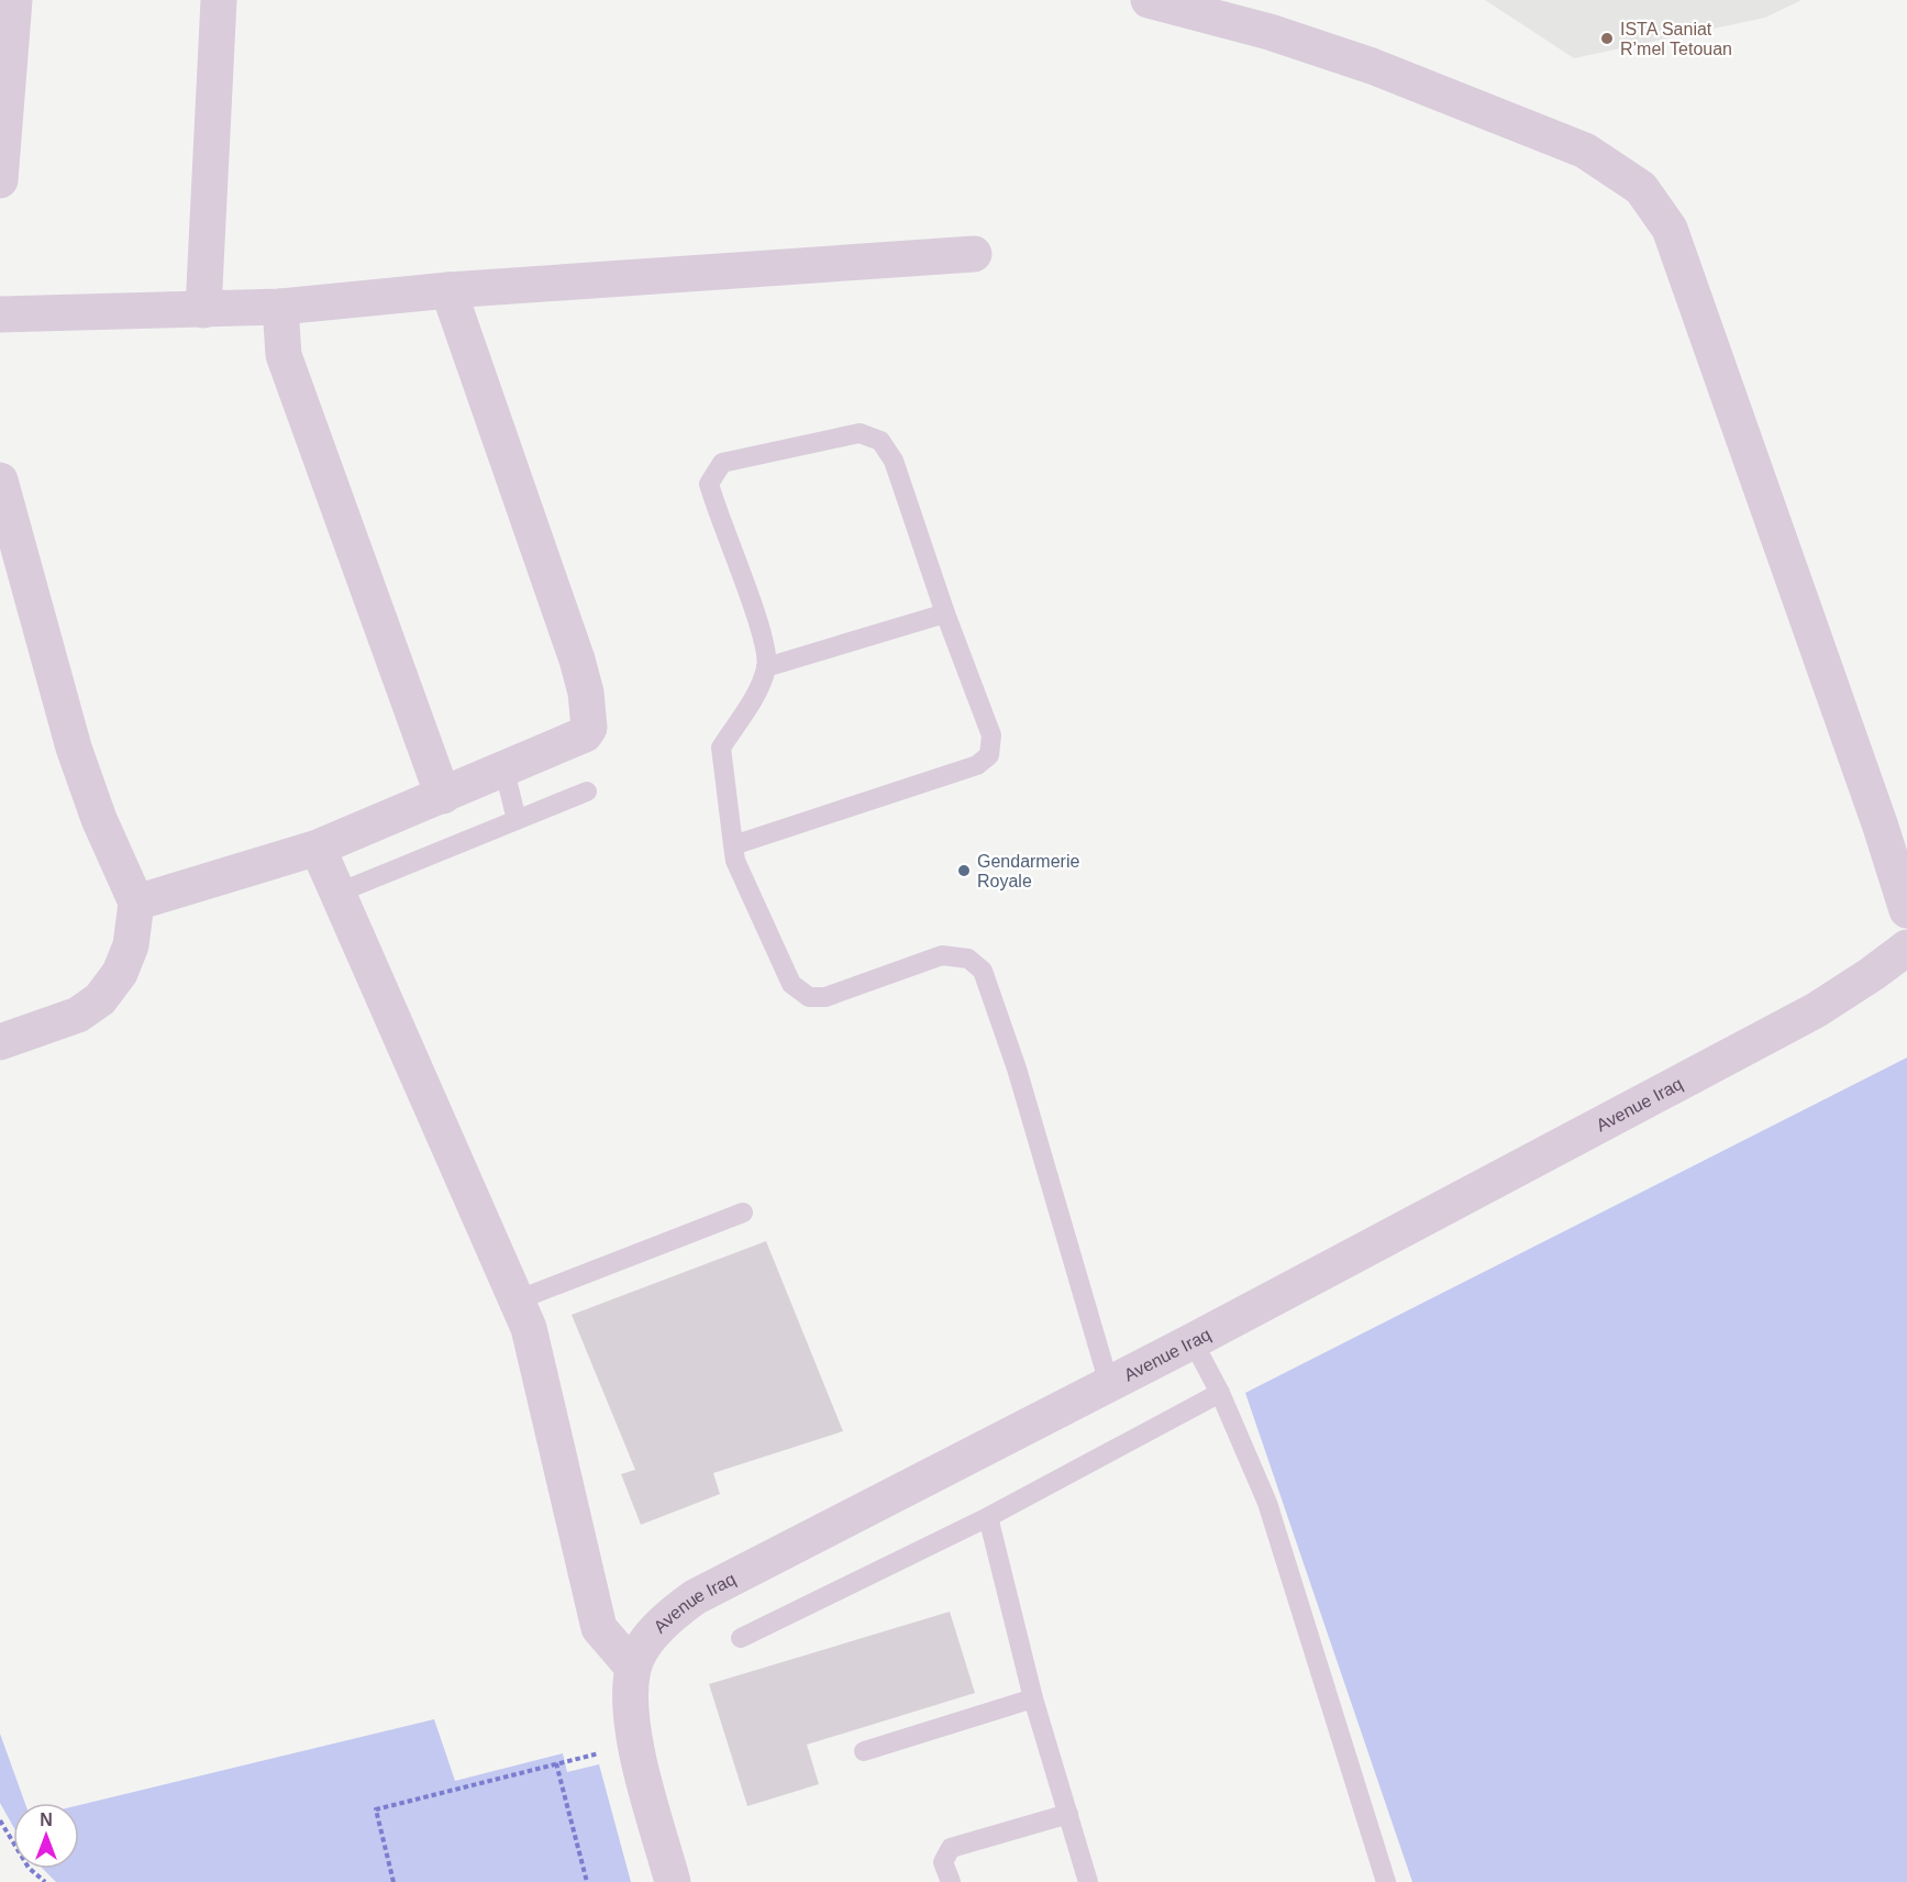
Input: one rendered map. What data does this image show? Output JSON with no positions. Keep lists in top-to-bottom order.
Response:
{
  "streets": {
    "street": ["Avenue Iraq"]
  },
  "places": ["ISTA Saniat R’mel Tetouan", "Gendarmerie Royale"],
  "north": "top"
}
